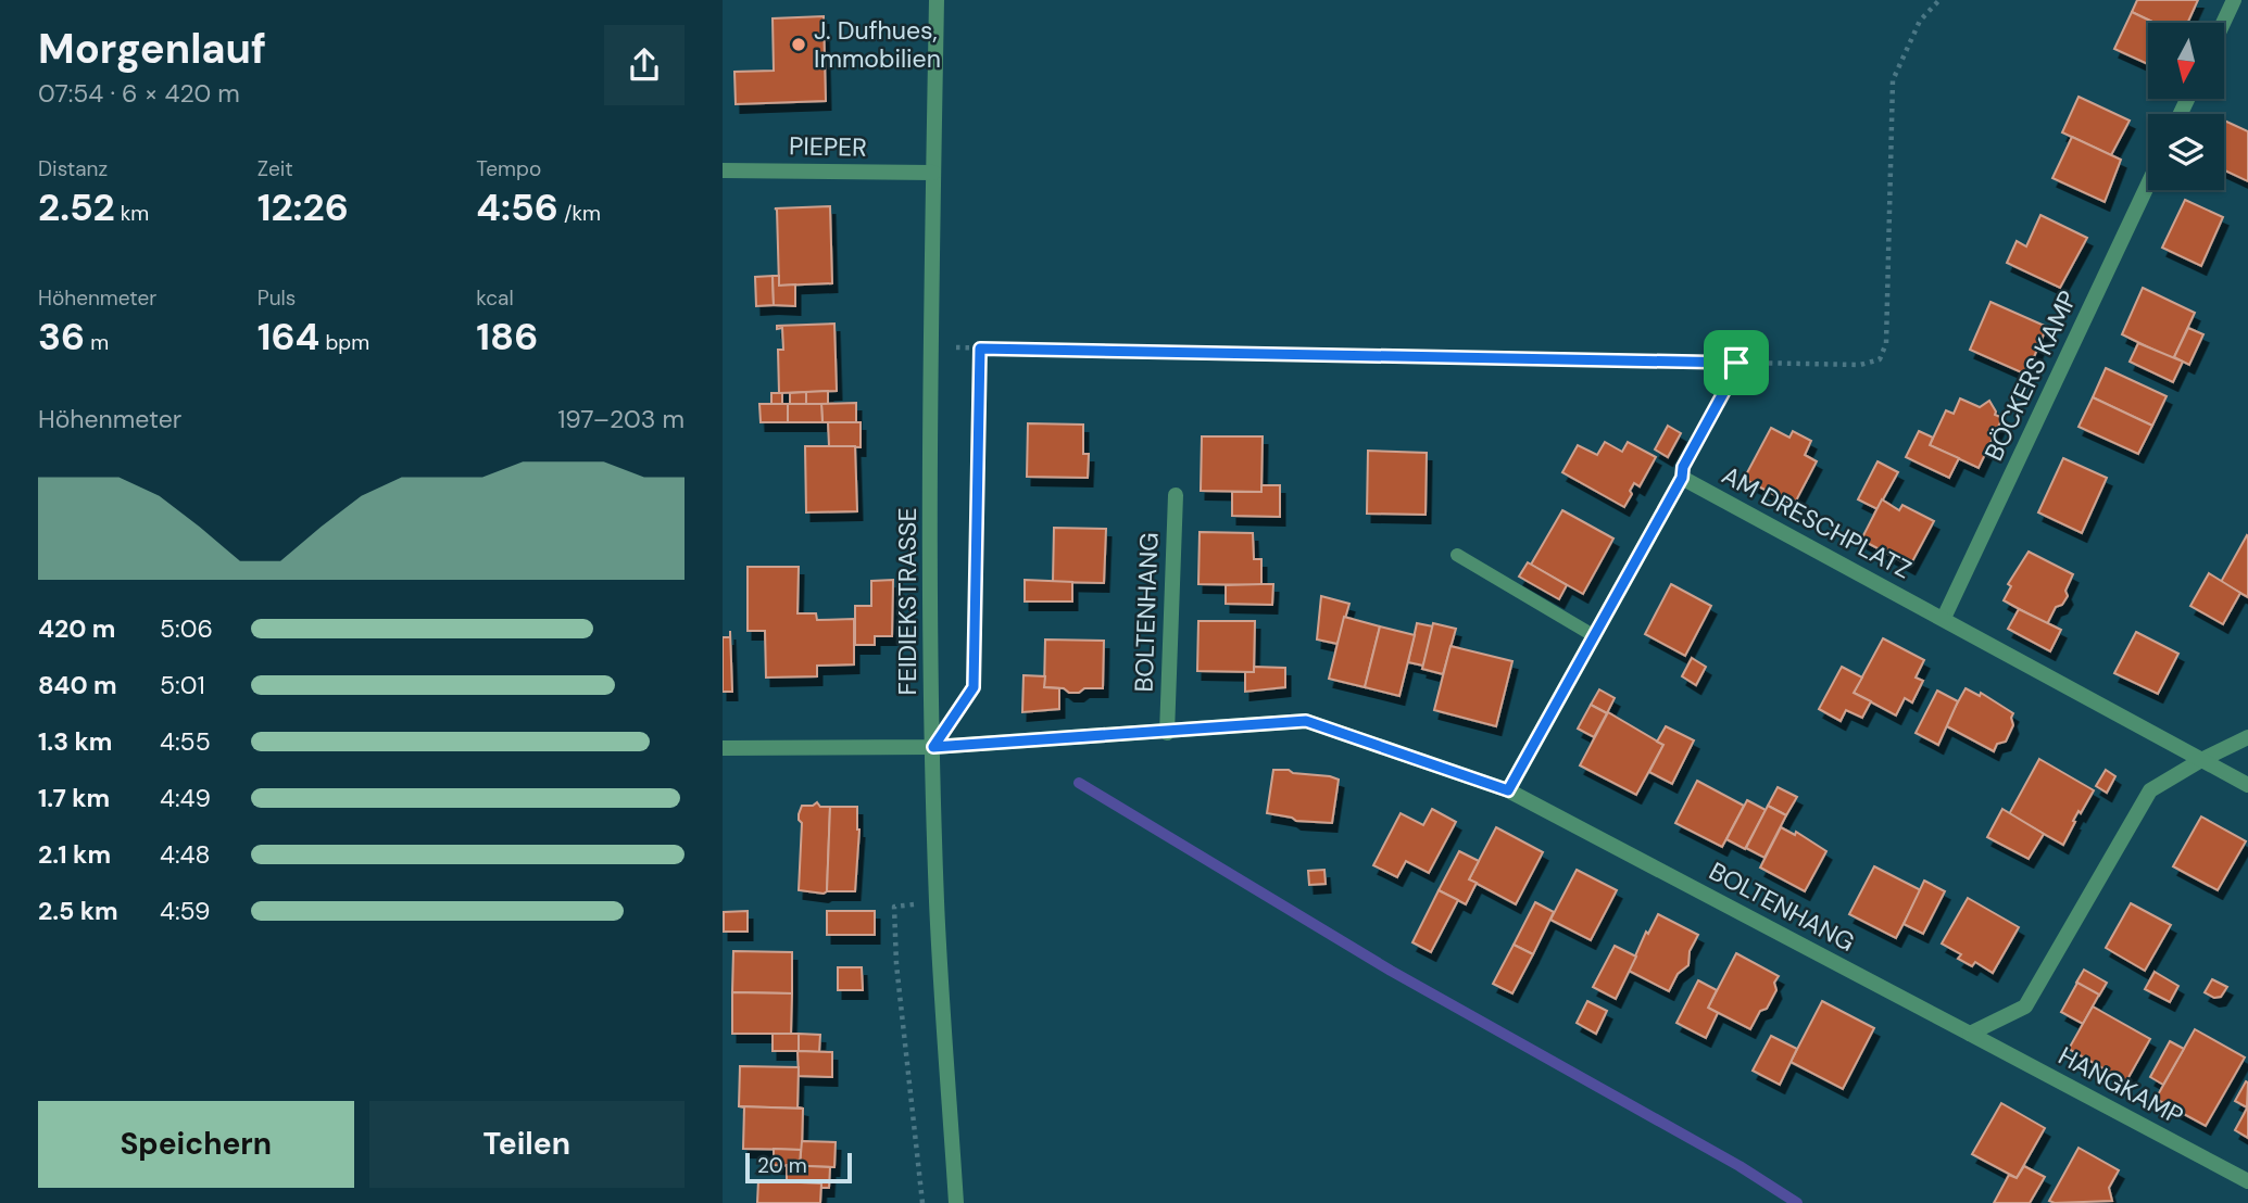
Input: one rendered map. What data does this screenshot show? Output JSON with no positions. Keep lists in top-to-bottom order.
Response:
{
  "streets": {
    "street": [
      "PIEPER",
      "BÖCKERS KAMP",
      "AM DRESCHPLATZ",
      "FEIDIEKSTRASSE",
      "BOLTENHANG",
      "HANGKAMP"
    ]
  },
  "crossings": [
    ["PIEPER", "FEIDIEKSTRASSE"],
    ["BÖCKERS KAMP", "AM DRESCHPLATZ"],
    ["AM DRESCHPLATZ", "BOLTENHANG"],
    ["FEIDIEKSTRASSE", "BOLTENHANG"],
    ["BOLTENHANG", "HANGKAMP"]
  ],
  "places": ["J. Dufhues, Immobilien"],
  "scale_bar": "20 m",
  "north": "bottom",
  "page": {
    "heading": ["Morgenlauf", "07:54 · 6 × 420 m"],
    "stats": [
      ["Distanz", "2.52 km"],
      ["Zeit", "12:26"],
      ["Tempo", "4:56 /km"],
      ["Höhenmeter", "36 m"],
      ["Puls", "164 bpm"],
      ["kcal", "186"]
    ],
    "chart": ["Höhenmeter", "197–203 m"],
    "list": [
      {
        "name": "420 m",
        "note": "5:06"
      },
      {
        "name": "840 m",
        "note": "5:01"
      },
      {
        "name": "1.3 km",
        "note": "4:55"
      },
      {
        "name": "1.7 km",
        "note": "4:49"
      },
      {
        "name": "2.1 km",
        "note": "4:48"
      },
      {
        "name": "2.5 km",
        "note": "4:59"
      }
    ],
    "buttons": ["Speichern", "Teilen"],
    "scale": "20 m"
  }
}
